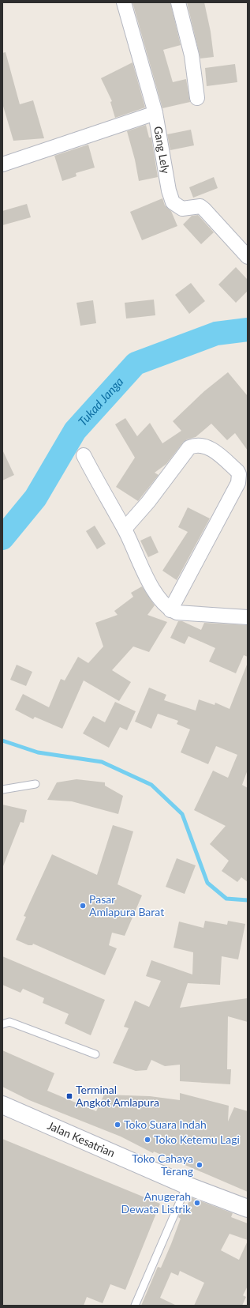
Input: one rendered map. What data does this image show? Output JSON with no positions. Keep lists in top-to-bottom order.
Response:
{
  "streets": {
    "street": ["Gang Lely", "Jalan Kesatrian"]
  },
  "water": ["Tukad Janga"],
  "places": {
    "other": [
      "Pasar Amlapura Barat",
      "Toko Suara Indah",
      "Toko Ketemu Lagi",
      "Toko Cahaya Terang",
      "Anugerah Dewata Listrik"
    ],
    "transit": ["Terminal Angkot Amlapura"]
  }
}
